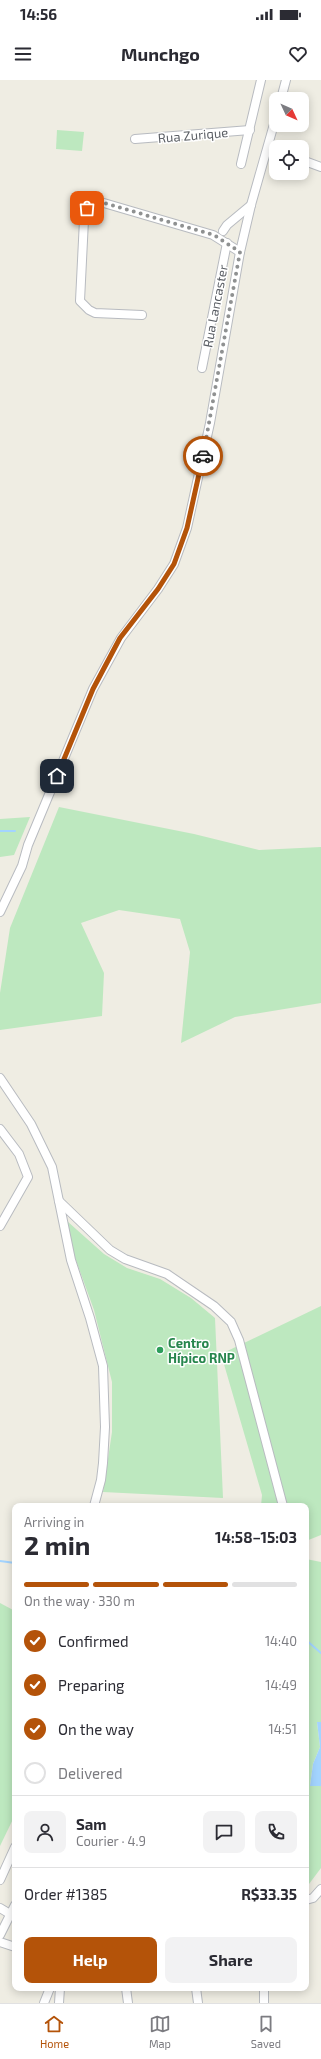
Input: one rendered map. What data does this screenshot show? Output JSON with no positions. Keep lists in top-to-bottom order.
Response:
{
  "streets": {
    "street": ["Rua Zurique", "Rua Lancaster"]
  },
  "places": ["Centro Hípico RNP"],
  "north": "bottom right",
  "page": {
    "status": "14:56",
    "header": "Munchgo",
    "heading": ["2 min", "Arriving in", "14:58–15:03"],
    "panel": [
      "Sam",
      "Courier · 4.9",
      "Order #1385",
      "R$33.35"
    ],
    "bar": "On the way · 330 m",
    "list": [
      ["Confirmed", "14:40"],
      ["Preparing", "14:49"],
      ["On the way", "14:51"],
      "Delivered"
    ],
    "buttons": ["Help", "Share"],
    "tabs": ["Home", "Map", "Saved"]
  }
}
